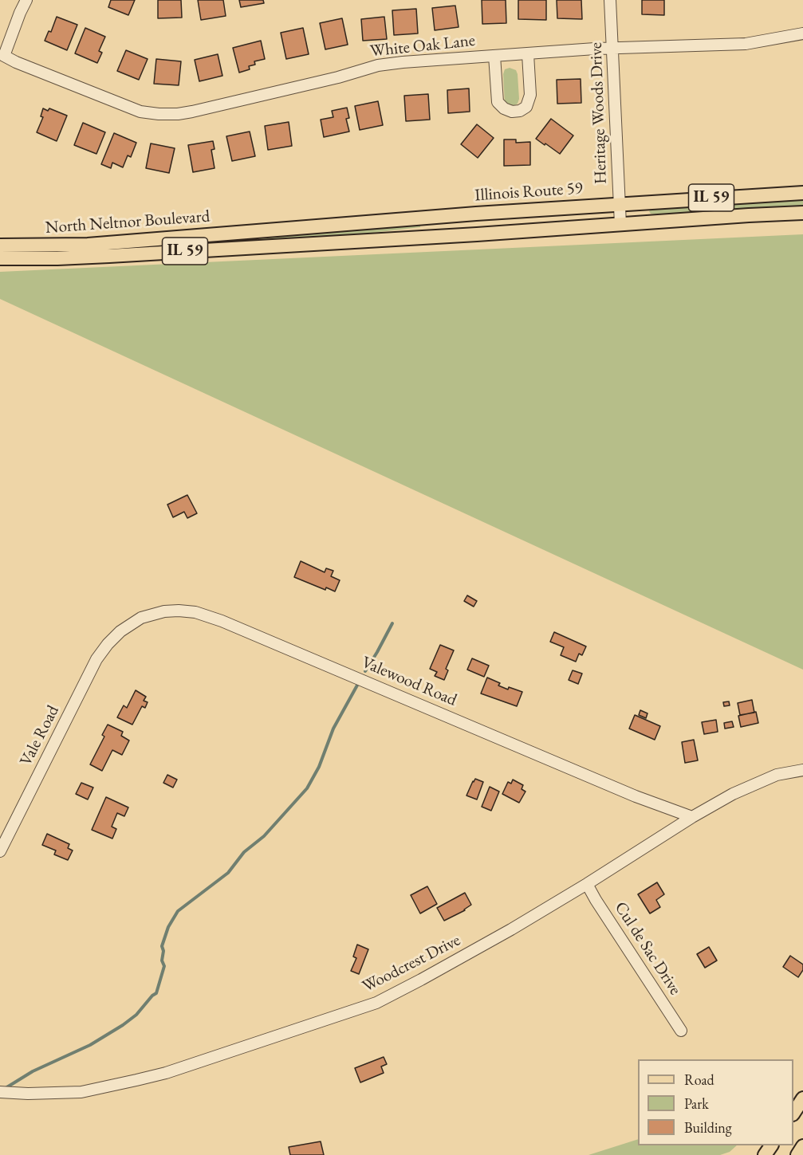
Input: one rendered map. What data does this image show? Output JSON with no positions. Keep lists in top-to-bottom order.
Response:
{
  "streets": {
    "main road": ["Illinois Route 59", "IL 59", "North Neltnor Boulevard"],
    "street": [
      "White Oak Lane",
      "Heritage Woods Drive",
      "Valewood Road",
      "Vale Road",
      "Cul de Sac Drive",
      "Woodcrest Drive"
    ]
  },
  "crossings": [
    ["White Oak Lane", "Heritage Woods Drive"],
    ["Heritage Woods Drive", "Illinois Route 59"],
    ["Heritage Woods Drive", "IL 59"],
    ["Heritage Woods Drive", "North Neltnor Boulevard"],
    ["Illinois Route 59", "North Neltnor Boulevard"],
    ["IL 59", "North Neltnor Boulevard"],
    ["Valewood Road", "Vale Road"],
    ["Valewood Road", "Woodcrest Drive"],
    ["Cul de Sac Drive", "Woodcrest Drive"]
  ],
  "legend": ["Road", "Park", "Building"]
}
